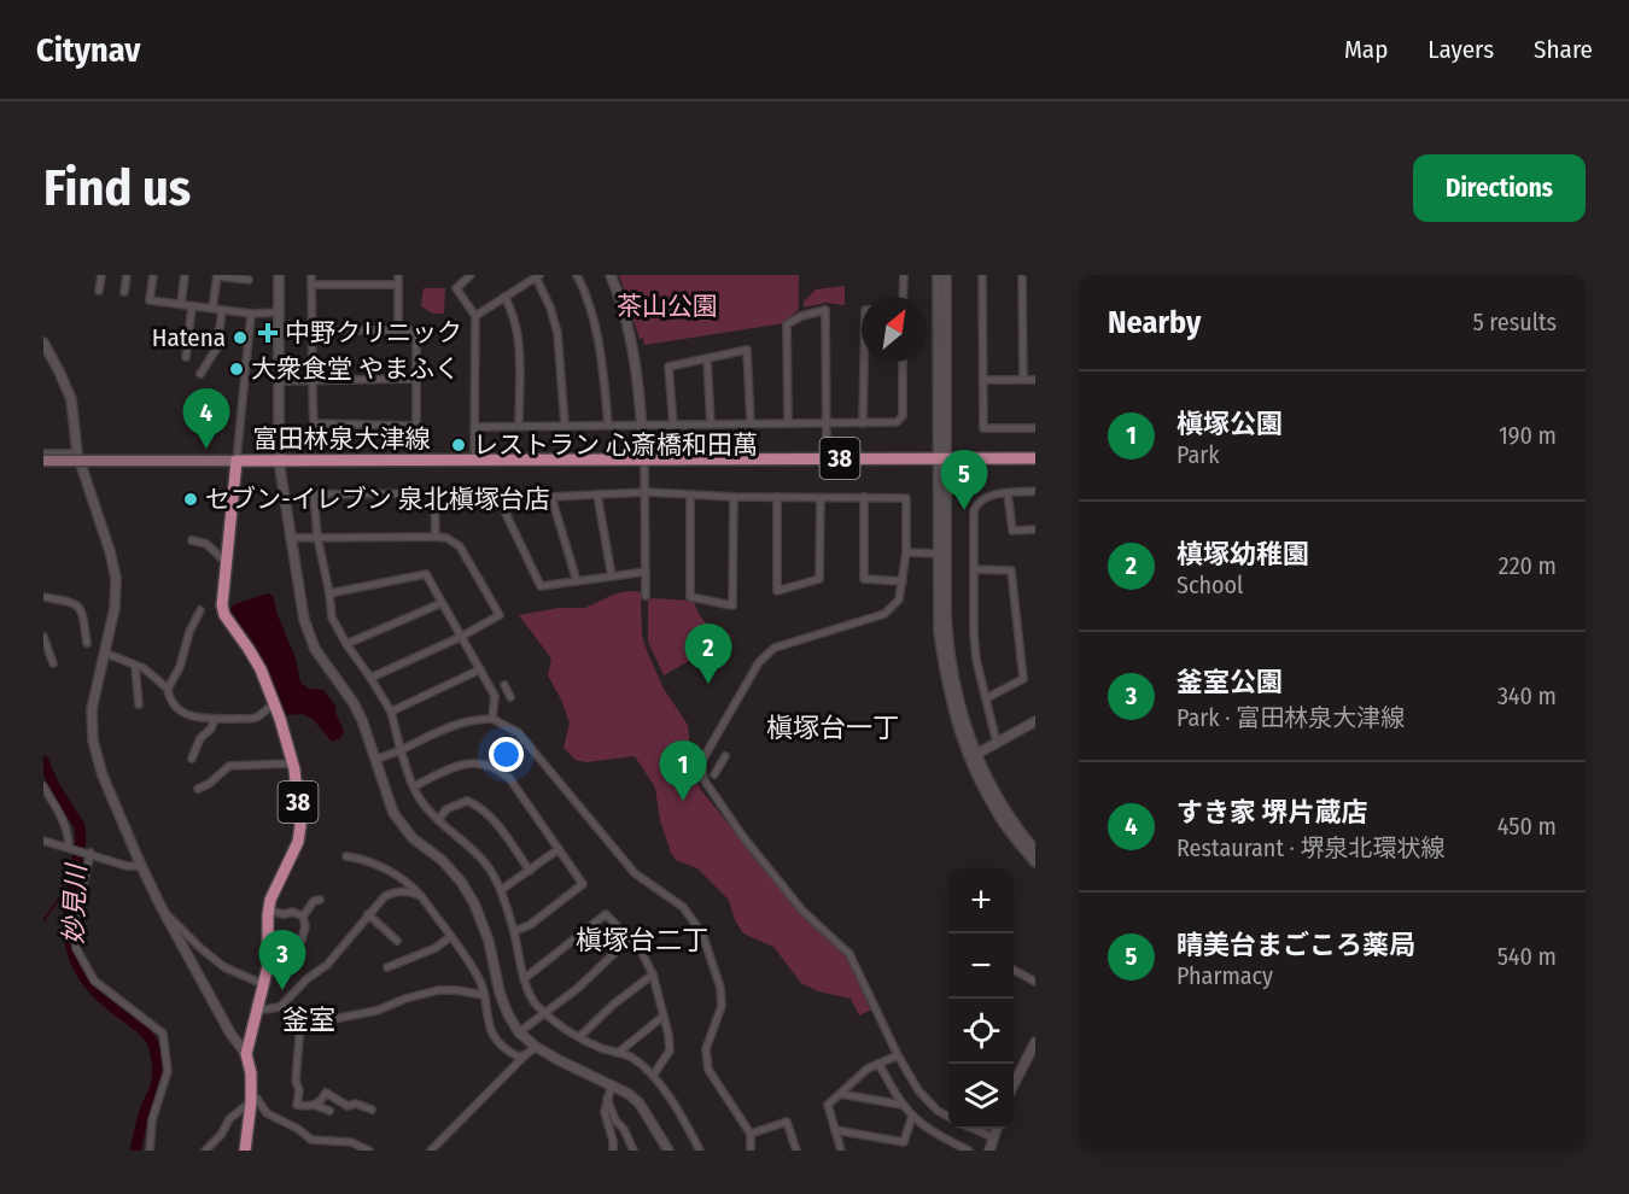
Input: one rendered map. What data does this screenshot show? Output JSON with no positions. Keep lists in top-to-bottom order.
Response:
{
  "streets": {
    "main road": ["富田林泉大津線", "38"]
  },
  "districts": ["槇塚台一丁", "槇塚台二丁", "釜室"],
  "water": ["妙見川"],
  "parks": ["茶山公園"],
  "places": {
    "health": ["中野クリニック"],
    "other": [
      "Hatena",
      "大衆食堂 やまふく",
      "レストラン 心斎橋和田萬",
      "セブン-イレブン 泉北槇塚台店"
    ]
  },
  "north": "top right",
  "page": {
    "header": "Citynav",
    "nav": ["Map", "Layers", "Share"],
    "buttons": "Directions",
    "title": "Find us",
    "heading": ["Nearby", "5 results"],
    "list": [
      {
        "mark": "1",
        "name": "槇塚公園",
        "note": "Park",
        "value": "190 m"
      },
      {
        "mark": "2",
        "name": "槙塚幼稚園",
        "note": "School",
        "value": "220 m"
      },
      {
        "mark": "3",
        "name": "釜室公園",
        "note": "Park · 富田林泉大津線",
        "value": "340 m"
      },
      {
        "mark": "4",
        "name": "すき家 堺片蔵店",
        "note": "Restaurant · 堺泉北環状線",
        "value": "450 m"
      },
      {
        "mark": "5",
        "name": "晴美台まごころ薬局",
        "note": "Pharmacy",
        "value": "540 m"
      }
    ],
    "pins": [
      "4",
      "5",
      "2",
      "1",
      "3"
    ],
    "map_buttons": ["+", "−"]
  }
}
